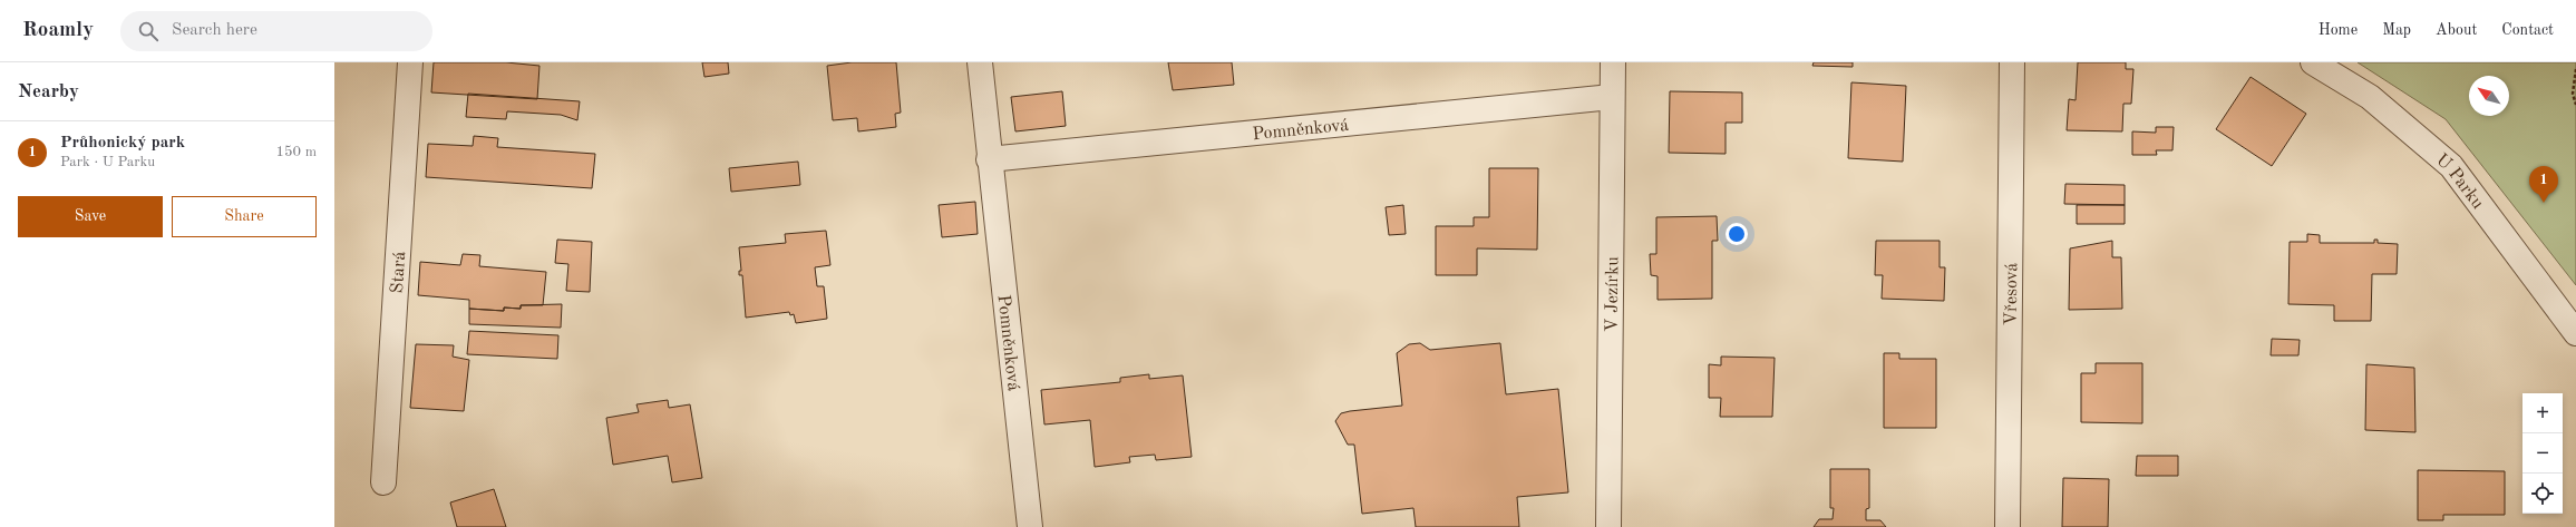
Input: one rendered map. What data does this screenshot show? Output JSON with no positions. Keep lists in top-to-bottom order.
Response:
{
  "streets": {
    "street": [
      "Pomněnková",
      "U Parku",
      "Stará",
      "V Jezírku",
      "Vřesová"
    ]
  },
  "crossings": [
    ["Pomněnková", "V Jezírku"]
  ],
  "north": "top left",
  "page": {
    "header": "Roamly",
    "search": "Search here",
    "nav": [
      "Home",
      "Map",
      "About",
      "Contact"
    ],
    "heading": "Nearby",
    "list": [
      {
        "mark": "1",
        "name": "Průhonický park",
        "note": "Park · U Parku",
        "value": "150 m"
      }
    ],
    "pins": "1",
    "buttons": ["Save", "Share"],
    "map_buttons": ["+", "−"]
  }
}
